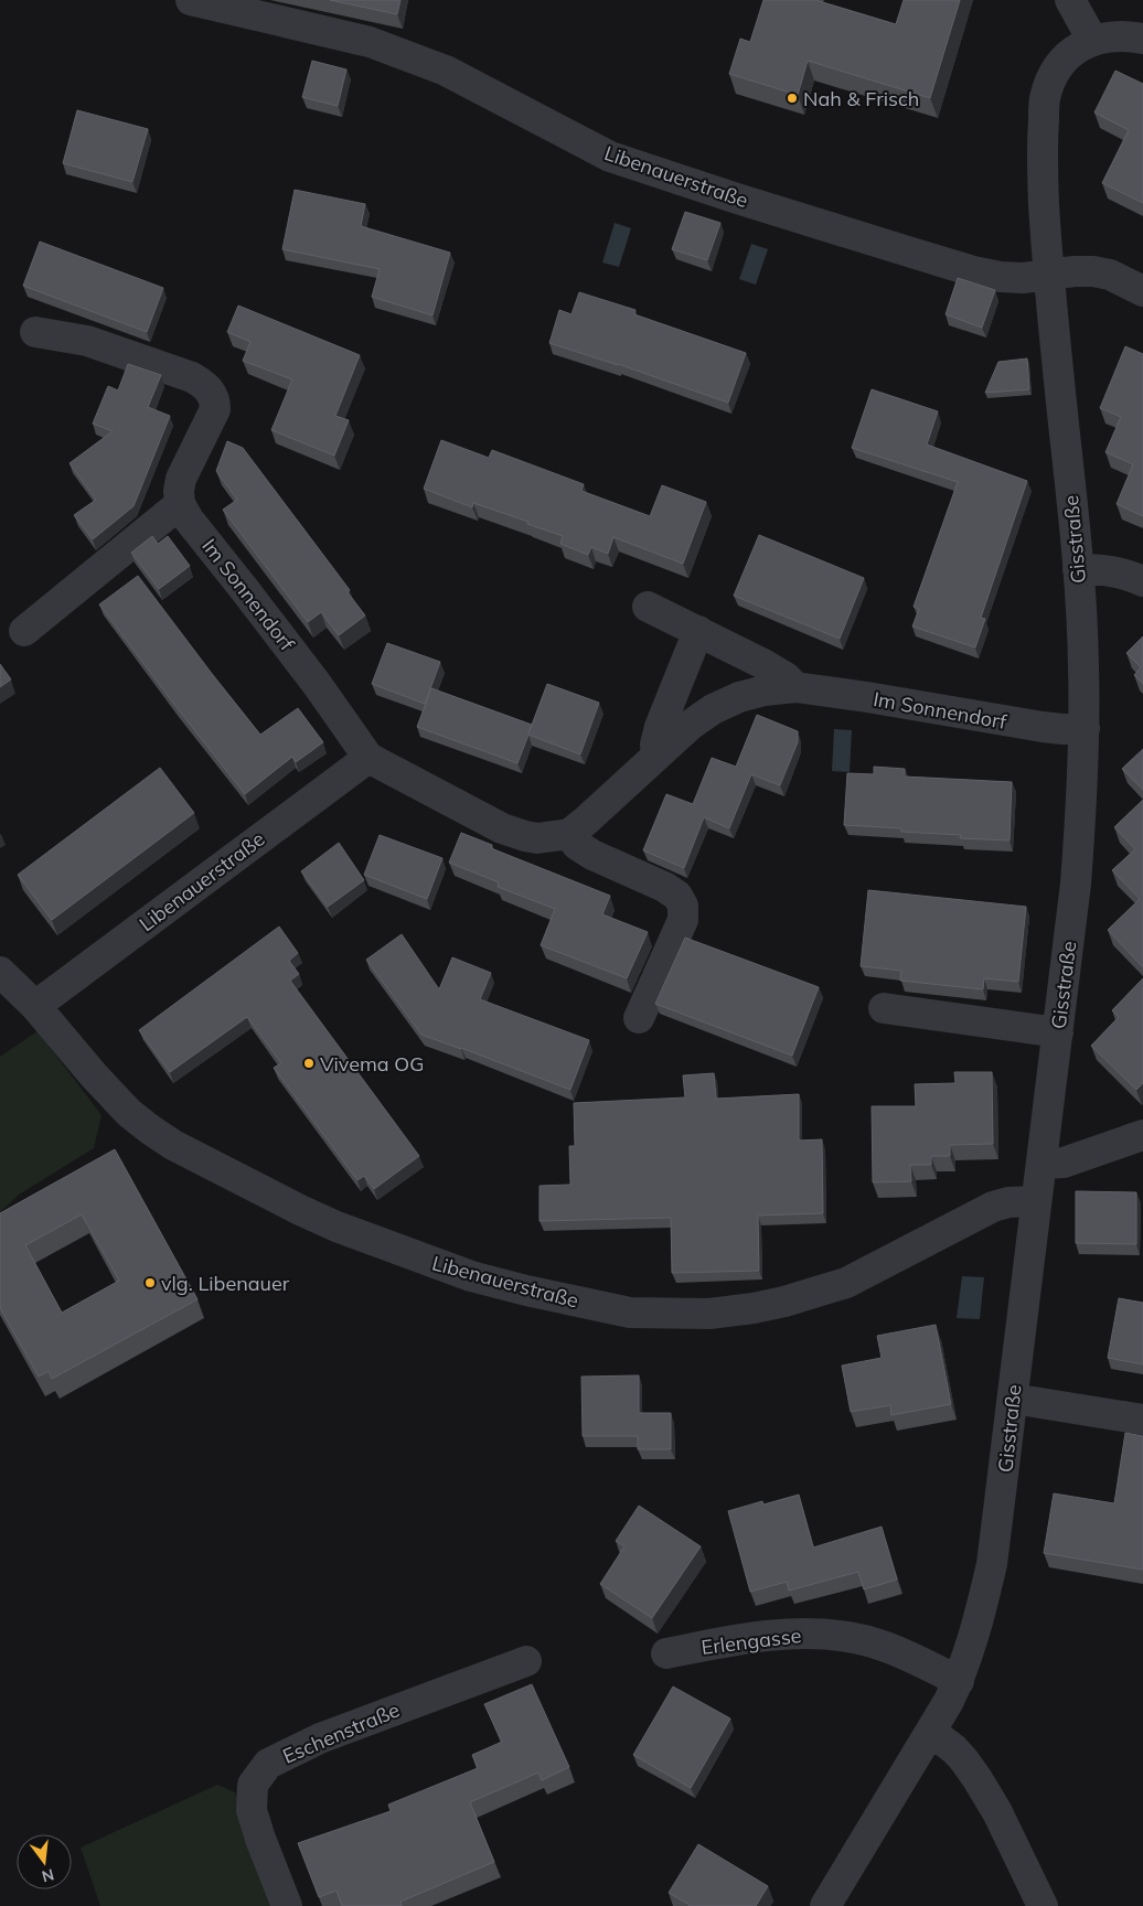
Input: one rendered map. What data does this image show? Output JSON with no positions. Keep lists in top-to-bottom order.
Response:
{
  "streets": {
    "street": [
      "Libenauerstraße",
      "Gisstraße",
      "Im Sonnendorf",
      "Erlengasse",
      "Eschenstraße"
    ]
  },
  "crossings": [
    ["Libenauerstraße", "Gisstraße"],
    ["Libenauerstraße", "Im Sonnendorf"],
    ["Gisstraße", "Im Sonnendorf"],
    ["Gisstraße", "Erlengasse"]
  ],
  "places": ["Nah & Frisch", "Vivema OG", "vlg. Libenauer"],
  "north": "bottom"
}
